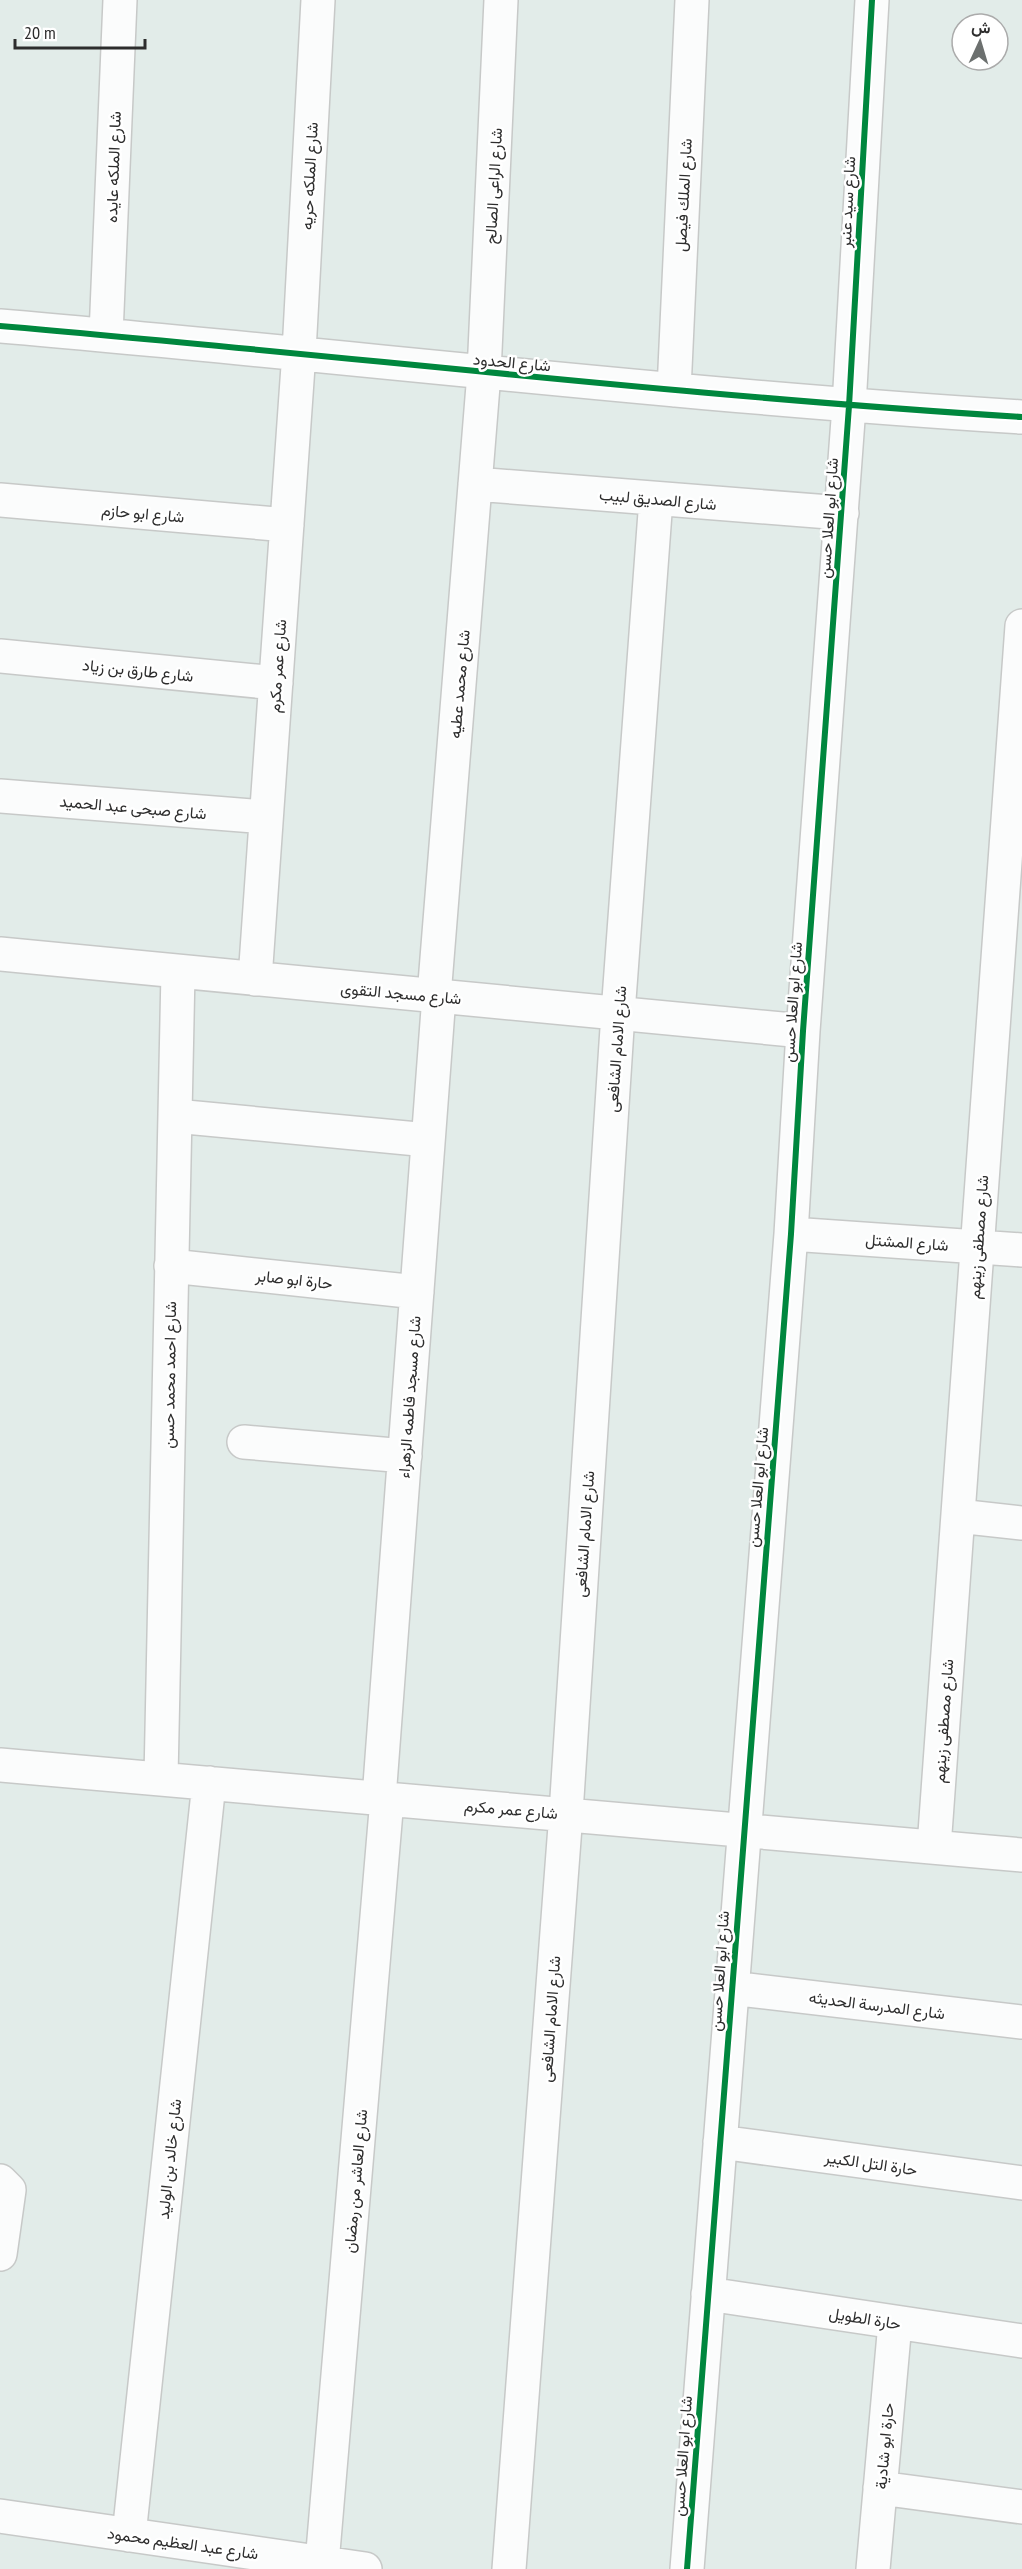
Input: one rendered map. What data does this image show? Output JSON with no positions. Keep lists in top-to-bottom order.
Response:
{
  "streets": {
    "street": [
      "شارع الملكه عايده",
      "شارع الملكه حريه",
      "شارع الراعى الصالح",
      "شارع الملك فيصل",
      "شارع سيد عنبر",
      "شارع الحدود",
      "شارع الصديق لبيب",
      "شارع ابو حازم",
      "شارع ابو العلا حسن",
      "شارع عمر مكرم",
      "شارع طارق بن زياد",
      "شارع محمد عطيه",
      "شارع صبحى عبد الحميد",
      "شارع مسجد التقوى",
      "شارع الامام الشافعى",
      "شارع مصطفى زينهم",
      "شارع المشتل",
      "حارة ابو صابر",
      "شارع احمد محمد حسن",
      "شارع مسجد فاطمه الزهراء",
      "شارع المدرسة الحديثه",
      "شارع خالد بن الوليد",
      "حارة التل الكبير",
      "شارع العاشر من رمضان",
      "حارة الطويل",
      "حارة ابو شادية",
      "شارع عبد العظيم محمود"
    ]
  },
  "crossings": [
    ["شارع الملكه عايده", "شارع الحدود"],
    ["شارع الملكه حريه", "شارع الحدود"],
    ["شارع الملكه حريه", "شارع عمر مكرم"],
    ["شارع الراعى الصالح", "شارع الحدود"],
    ["شارع الراعى الصالح", "شارع محمد عطيه"],
    ["شارع الملك فيصل", "شارع الحدود"],
    ["شارع سيد عنبر", "شارع الحدود"],
    ["شارع سيد عنبر", "شارع ابو العلا حسن"],
    ["شارع الحدود", "شارع ابو العلا حسن"],
    ["شارع الحدود", "شارع عمر مكرم"],
    ["شارع الحدود", "شارع محمد عطيه"],
    ["شارع الصديق لبيب", "شارع ابو العلا حسن"],
    ["شارع الصديق لبيب", "شارع محمد عطيه"],
    ["شارع الصديق لبيب", "شارع الامام الشافعى"],
    ["شارع ابو حازم", "شارع عمر مكرم"],
    ["شارع ابو العلا حسن", "شارع عمر مكرم"],
    ["شارع ابو العلا حسن", "شارع مسجد التقوى"],
    ["شارع ابو العلا حسن", "شارع المشتل"],
    ["شارع ابو العلا حسن", "شارع المدرسة الحديثه"],
    ["شارع ابو العلا حسن", "حارة التل الكبير"],
    ["شارع ابو العلا حسن", "حارة الطويل"],
    ["شارع عمر مكرم", "شارع طارق بن زياد"],
    ["شارع عمر مكرم", "شارع صبحى عبد الحميد"],
    ["شارع عمر مكرم", "شارع مسجد التقوى"],
    ["شارع عمر مكرم", "شارع الامام الشافعى"],
    ["شارع عمر مكرم", "شارع مصطفى زينهم"],
    ["شارع عمر مكرم", "شارع احمد محمد حسن"],
    ["شارع عمر مكرم", "شارع مسجد فاطمه الزهراء"],
    ["شارع عمر مكرم", "شارع خالد بن الوليد"],
    ["شارع عمر مكرم", "شارع العاشر من رمضان"],
    ["شارع محمد عطيه", "شارع مسجد التقوى"],
    ["شارع محمد عطيه", "شارع مسجد فاطمه الزهراء"],
    ["شارع مسجد التقوى", "شارع الامام الشافعى"],
    ["شارع مسجد التقوى", "شارع احمد محمد حسن"],
    ["شارع مسجد التقوى", "شارع مسجد فاطمه الزهراء"],
    ["شارع مصطفى زينهم", "شارع المشتل"],
    ["حارة ابو صابر", "شارع احمد محمد حسن"],
    ["حارة ابو صابر", "شارع مسجد فاطمه الزهراء"],
    ["شارع مسجد فاطمه الزهراء", "شارع العاشر من رمضان"],
    ["شارع خالد بن الوليد", "شارع عبد العظيم محمود"],
    ["شارع العاشر من رمضان", "شارع عبد العظيم محمود"],
    ["حارة الطويل", "حارة ابو شادية"]
  ],
  "scale_bar": "20 m",
  "north": "top"
}
